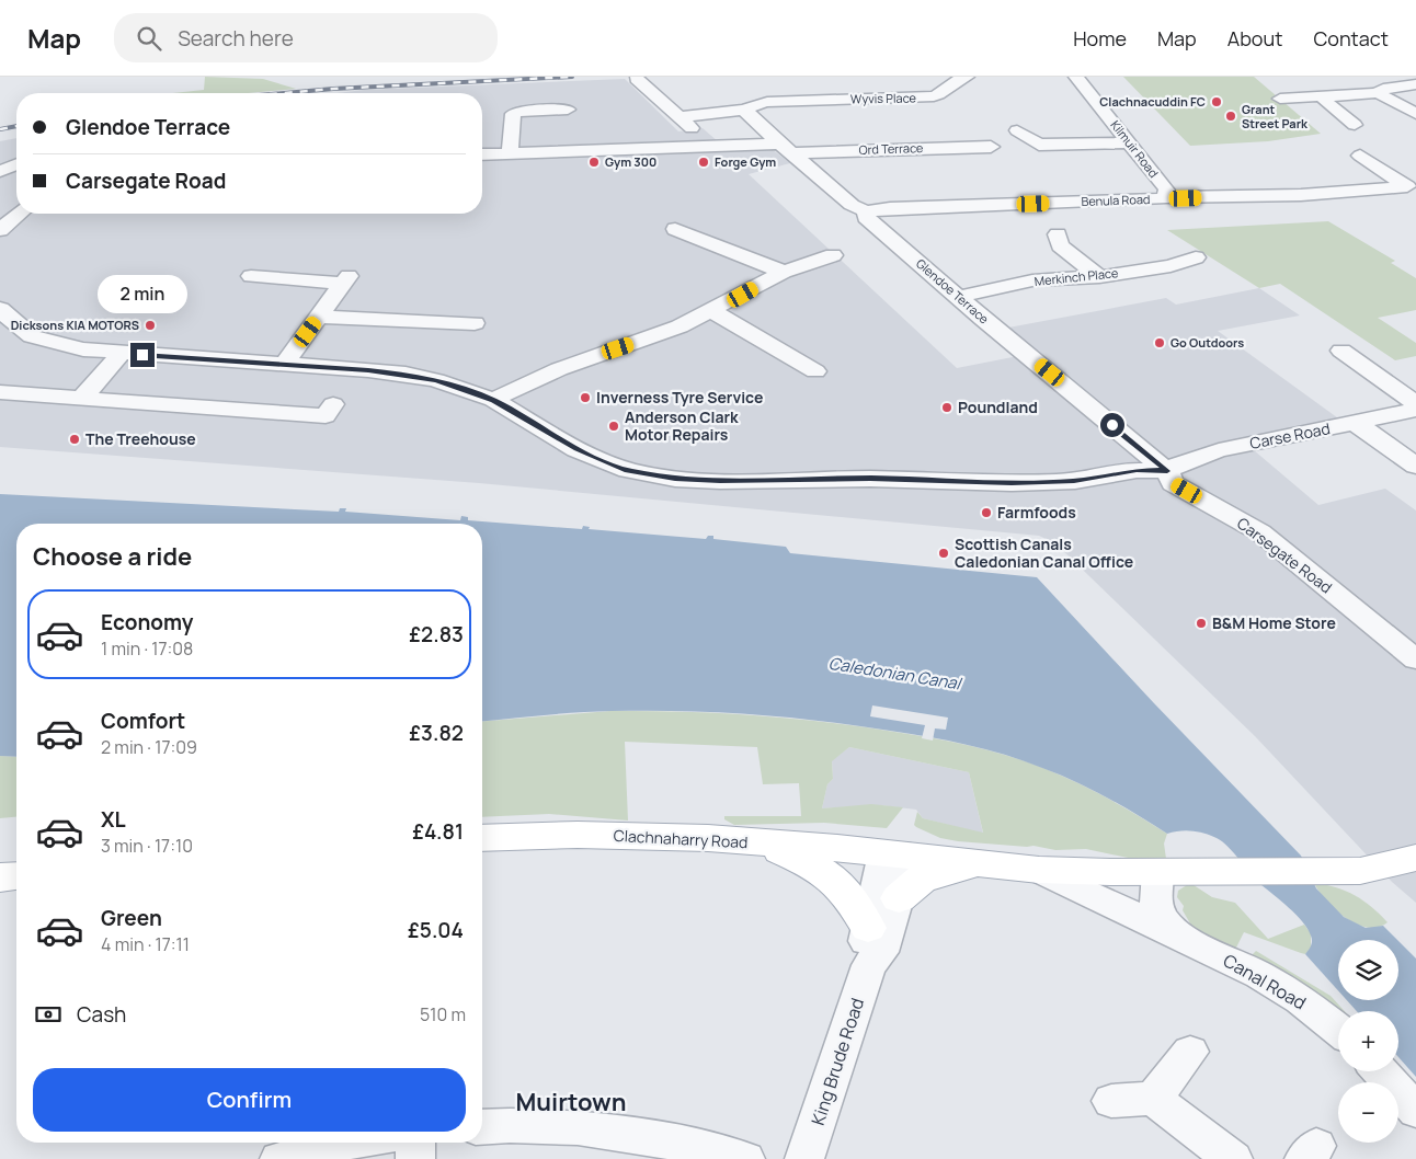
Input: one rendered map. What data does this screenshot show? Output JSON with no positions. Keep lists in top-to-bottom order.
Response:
{
  "streets": {
    "main road": ["Clachnaharry Road"],
    "street": [
      "Wyvis Place",
      "Ord Terrace",
      "Kilmuir Road",
      "Benula Road",
      "Merkinch Place",
      "Glendoe Terrace",
      "Carse Road",
      "Carsegate Road",
      "Canal Road",
      "King Brude Road"
    ]
  },
  "crossings": [
    ["Wyvis Place", "Glendoe Terrace"],
    ["Ord Terrace", "Glendoe Terrace"],
    ["Kilmuir Road", "Benula Road"],
    ["Benula Road", "Glendoe Terrace"],
    ["Merkinch Place", "Glendoe Terrace"],
    ["Glendoe Terrace", "Carse Road"],
    ["Glendoe Terrace", "Carsegate Road"],
    ["Carse Road", "Carsegate Road"],
    ["Clachnaharry Road", "Canal Road"],
    ["Clachnaharry Road", "King Brude Road"]
  ],
  "districts": ["Muirtown"],
  "water": ["Caledonian Canal"],
  "places": [
    "Clachnacuddin FC",
    "Grant Street Park",
    "Gym 300",
    "Forge Gym",
    "Dicksons KIA MOTORS",
    "Go Outdoors",
    "Inverness Tyre Service",
    "Poundland",
    "Anderson Clark Motor Repairs",
    "The Treehouse",
    "Farmfoods",
    "Scottish Canals Caledonian Canal Office",
    "B&M Home Store"
  ],
  "page": {
    "header": "Map",
    "search": "Search here",
    "nav": [
      "Home",
      "Map",
      "About",
      "Contact"
    ],
    "banner": ["Glendoe Terrace", "Carsegate Road"],
    "bubble": "2 min",
    "heading": "Choose a ride",
    "list": [
      {
        "name": "Economy",
        "note": "1 min · 17:08",
        "value": "£2.83"
      },
      {
        "name": "Comfort",
        "note": "2 min · 17:09",
        "value": "£3.82"
      },
      {
        "name": "XL",
        "note": "3 min · 17:10",
        "value": "£4.81"
      },
      {
        "name": "Green",
        "note": "4 min · 17:11",
        "value": "£5.04"
      }
    ],
    "map_buttons": ["+", "−"],
    "pay": ["Cash", "510 m"],
    "buttons": "Confirm"
  }
}
